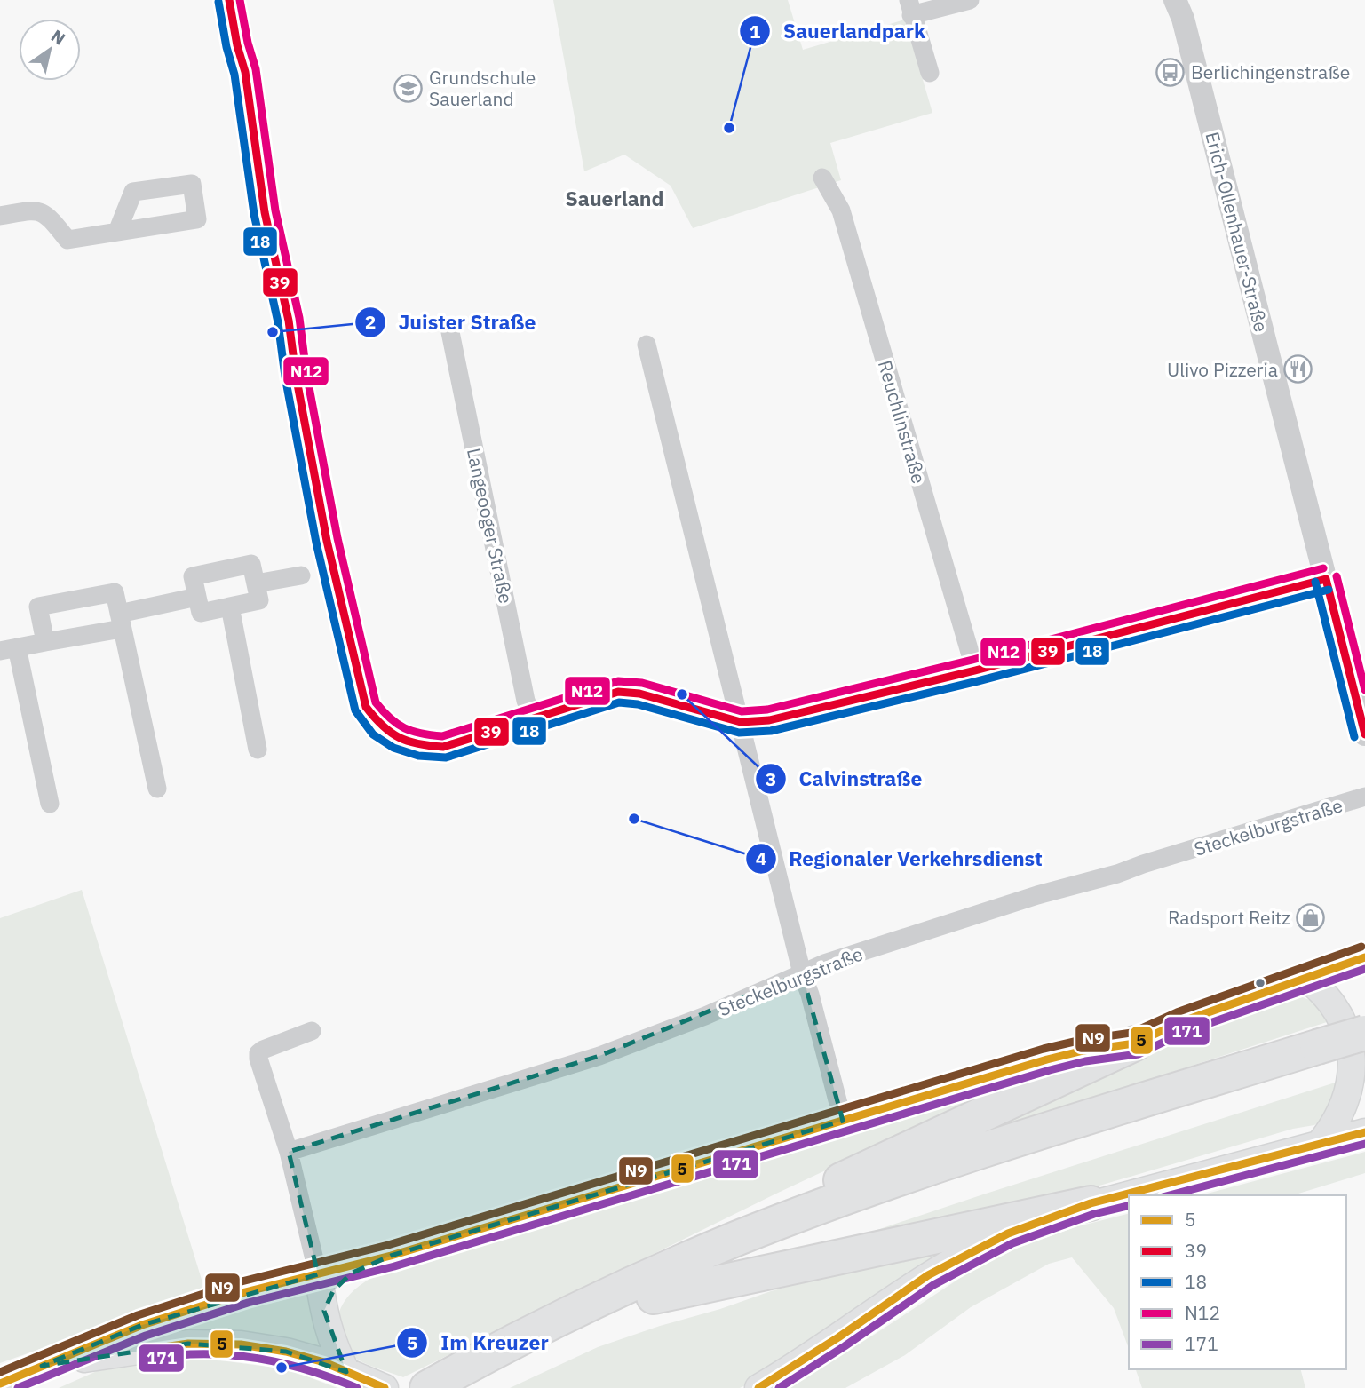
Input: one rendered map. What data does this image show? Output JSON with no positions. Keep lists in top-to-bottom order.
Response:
{
  "streets": {
    "street": [
      "Erich-Ollenhauer-Straße",
      "Reuchlinstraße",
      "Langeooger Straße",
      "Steckelburgstraße"
    ]
  },
  "districts": ["Sauerland"],
  "places": {
    "bus stop": ["Berlichingenstraße"],
    "school or university": ["Grundschule Sauerland"],
    "other": [
      "Sauerlandpark",
      "Juister Straße",
      "Calvinstraße",
      "Regionaler Verkehrsdienst",
      "Im Kreuzer"
    ],
    "restaurant": ["Ulivo Pizzeria"],
    "shop": ["Radsport Reitz"]
  },
  "lines": [
    "transit line 39",
    "transit line N12",
    "transit line 18",
    "transit line N9",
    "transit line 5",
    "transit line 171"
  ],
  "legend": [
    "5",
    "39",
    "18",
    "N12",
    "171"
  ],
  "north": "top right"
}
